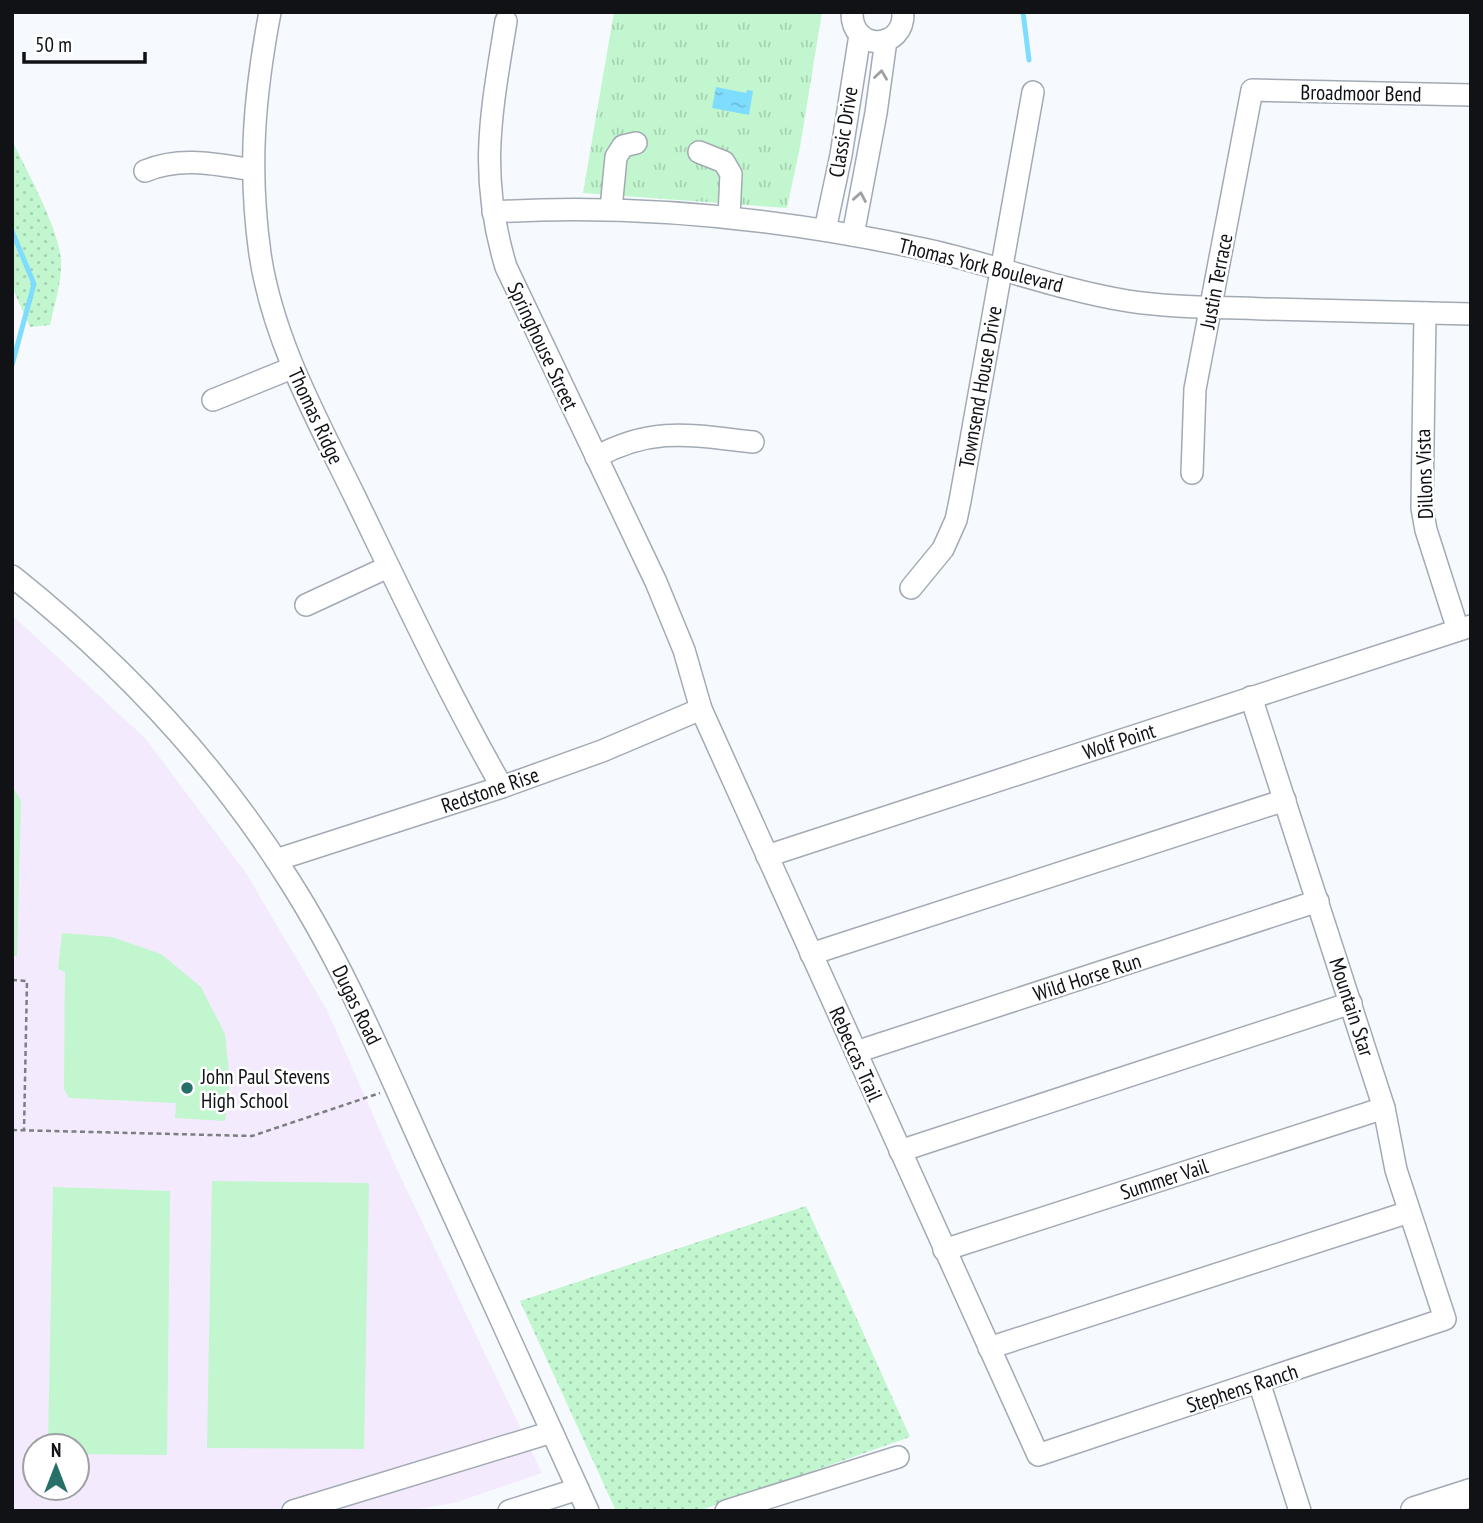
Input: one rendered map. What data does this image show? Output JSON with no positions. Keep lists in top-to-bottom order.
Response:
{
  "streets": {
    "street": [
      "Broadmoor Bend",
      "Classic Drive",
      "Thomas York Boulevard",
      "Justin Terrace",
      "Springhouse Street",
      "Townsend House Drive",
      "Thomas Ridge",
      "Dillons Vista",
      "Wolf Point",
      "Redstone Rise",
      "Wild Horse Run",
      "Dugas Road",
      "Mountain Star",
      "Rebeccas Trail",
      "Summer Vail",
      "Stephens Ranch"
    ]
  },
  "crossings": [
    ["Broadmoor Bend", "Justin Terrace"],
    ["Classic Drive", "Thomas York Boulevard"],
    ["Thomas York Boulevard", "Justin Terrace"],
    ["Thomas York Boulevard", "Springhouse Street"],
    ["Thomas York Boulevard", "Townsend House Drive"],
    ["Thomas York Boulevard", "Dillons Vista"],
    ["Springhouse Street", "Rebeccas Trail"],
    ["Thomas Ridge", "Redstone Rise"],
    ["Dillons Vista", "Wolf Point"],
    ["Wolf Point", "Mountain Star"],
    ["Wolf Point", "Rebeccas Trail"],
    ["Redstone Rise", "Dugas Road"],
    ["Redstone Rise", "Rebeccas Trail"],
    ["Wild Horse Run", "Mountain Star"],
    ["Wild Horse Run", "Rebeccas Trail"],
    ["Mountain Star", "Summer Vail"],
    ["Mountain Star", "Stephens Ranch"],
    ["Rebeccas Trail", "Summer Vail"],
    ["Rebeccas Trail", "Stephens Ranch"]
  ],
  "places": ["John Paul Stevens High School"],
  "scale_bar": "50 m",
  "north": "top"
}
